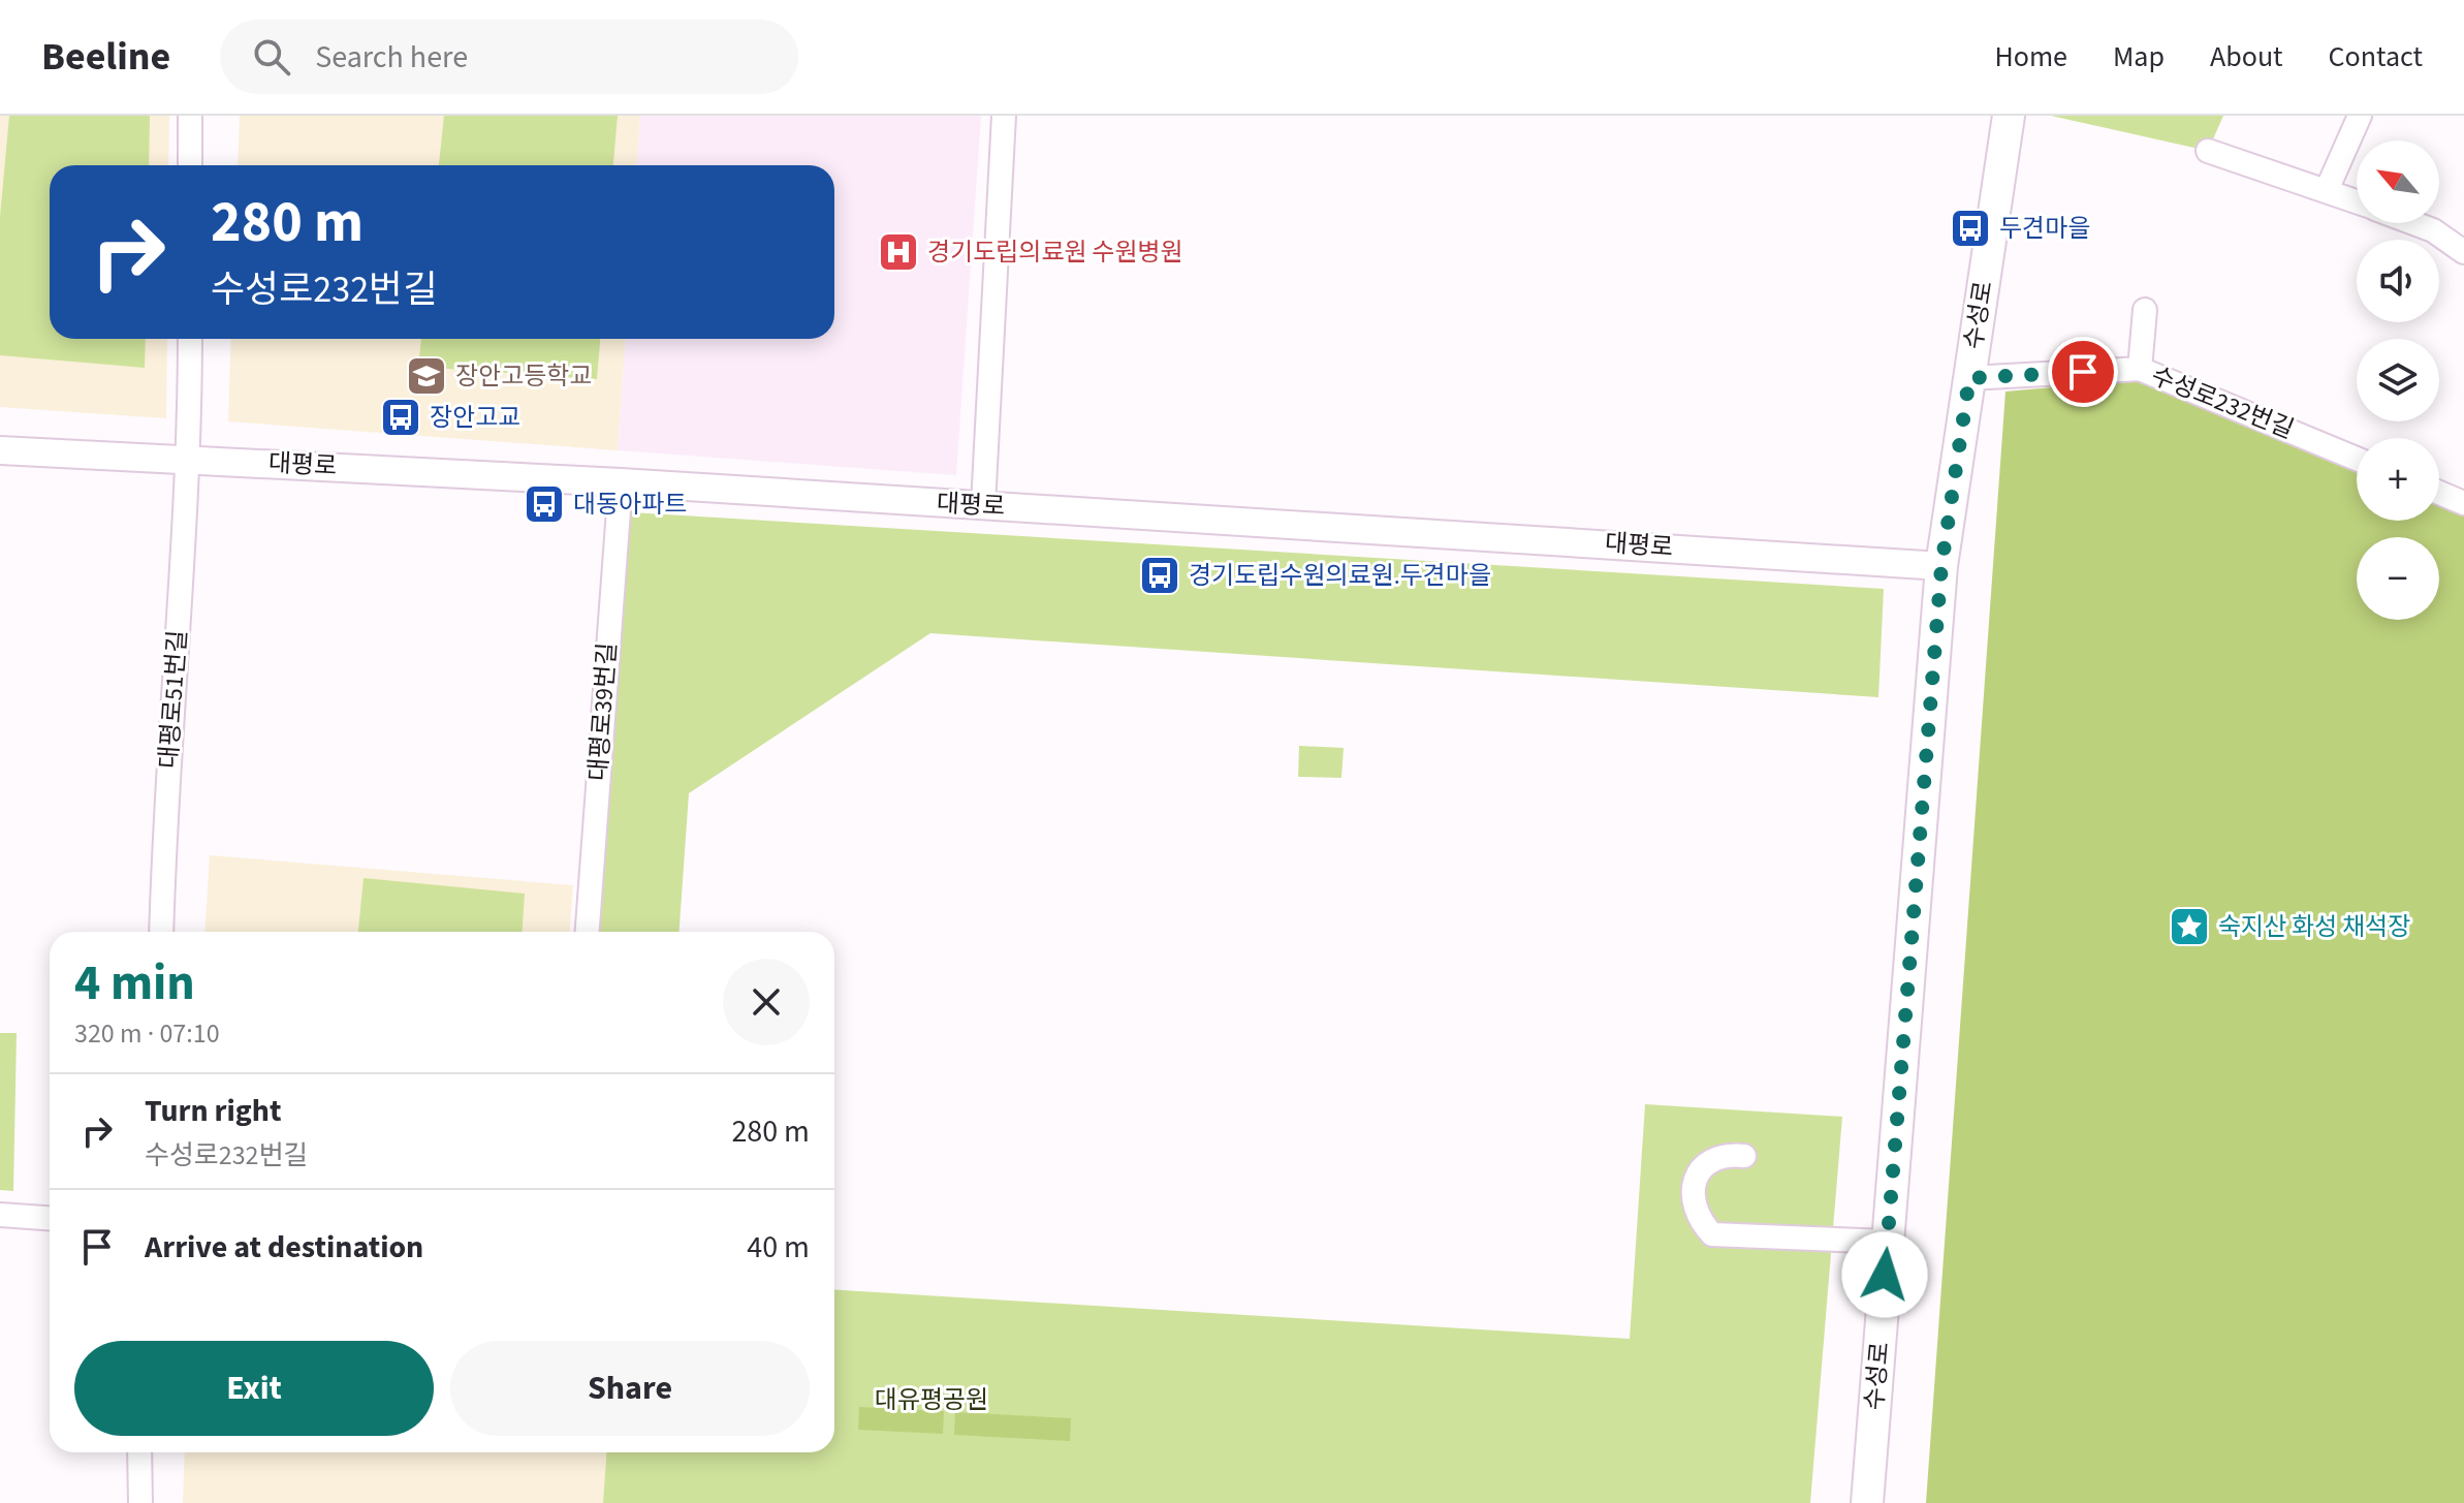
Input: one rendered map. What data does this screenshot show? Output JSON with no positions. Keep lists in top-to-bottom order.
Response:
{
  "streets": {
    "main road": ["수성로"],
    "street": [
      "수성로232번길",
      "대평로",
      "대평로51번길",
      "대평로39번길"
    ]
  },
  "crossings": [
    ["수성로", "수성로232번길"],
    ["수성로", "대평로"],
    ["대평로", "대평로51번길"],
    ["대평로", "대평로39번길"]
  ],
  "parks": ["대유평공원"],
  "places": {
    "bus stop": [
      "두견마을",
      "장안고교",
      "대동아파트",
      "경기도립수원의료원.두견마을"
    ],
    "hospital": ["경기도립의료원 수원병원"],
    "school or university": ["장안고등학교"],
    "place": ["숙지산 화성 채석장"]
  },
  "north": "top left",
  "page": {
    "header": "Beeline",
    "search": "Search here",
    "nav": [
      "Home",
      "Map",
      "About",
      "Contact"
    ],
    "map_buttons": ["+", "−"],
    "turn": ["280 m", "수성로232번길"],
    "heading": ["4 min", "320 m · 07:10"],
    "list": [
      {
        "name": "Turn right",
        "note": "수성로232번길",
        "value": "280 m"
      },
      {
        "name": "Arrive at destination",
        "value": "40 m"
      }
    ],
    "buttons": ["Exit", "Share"]
  }
}
